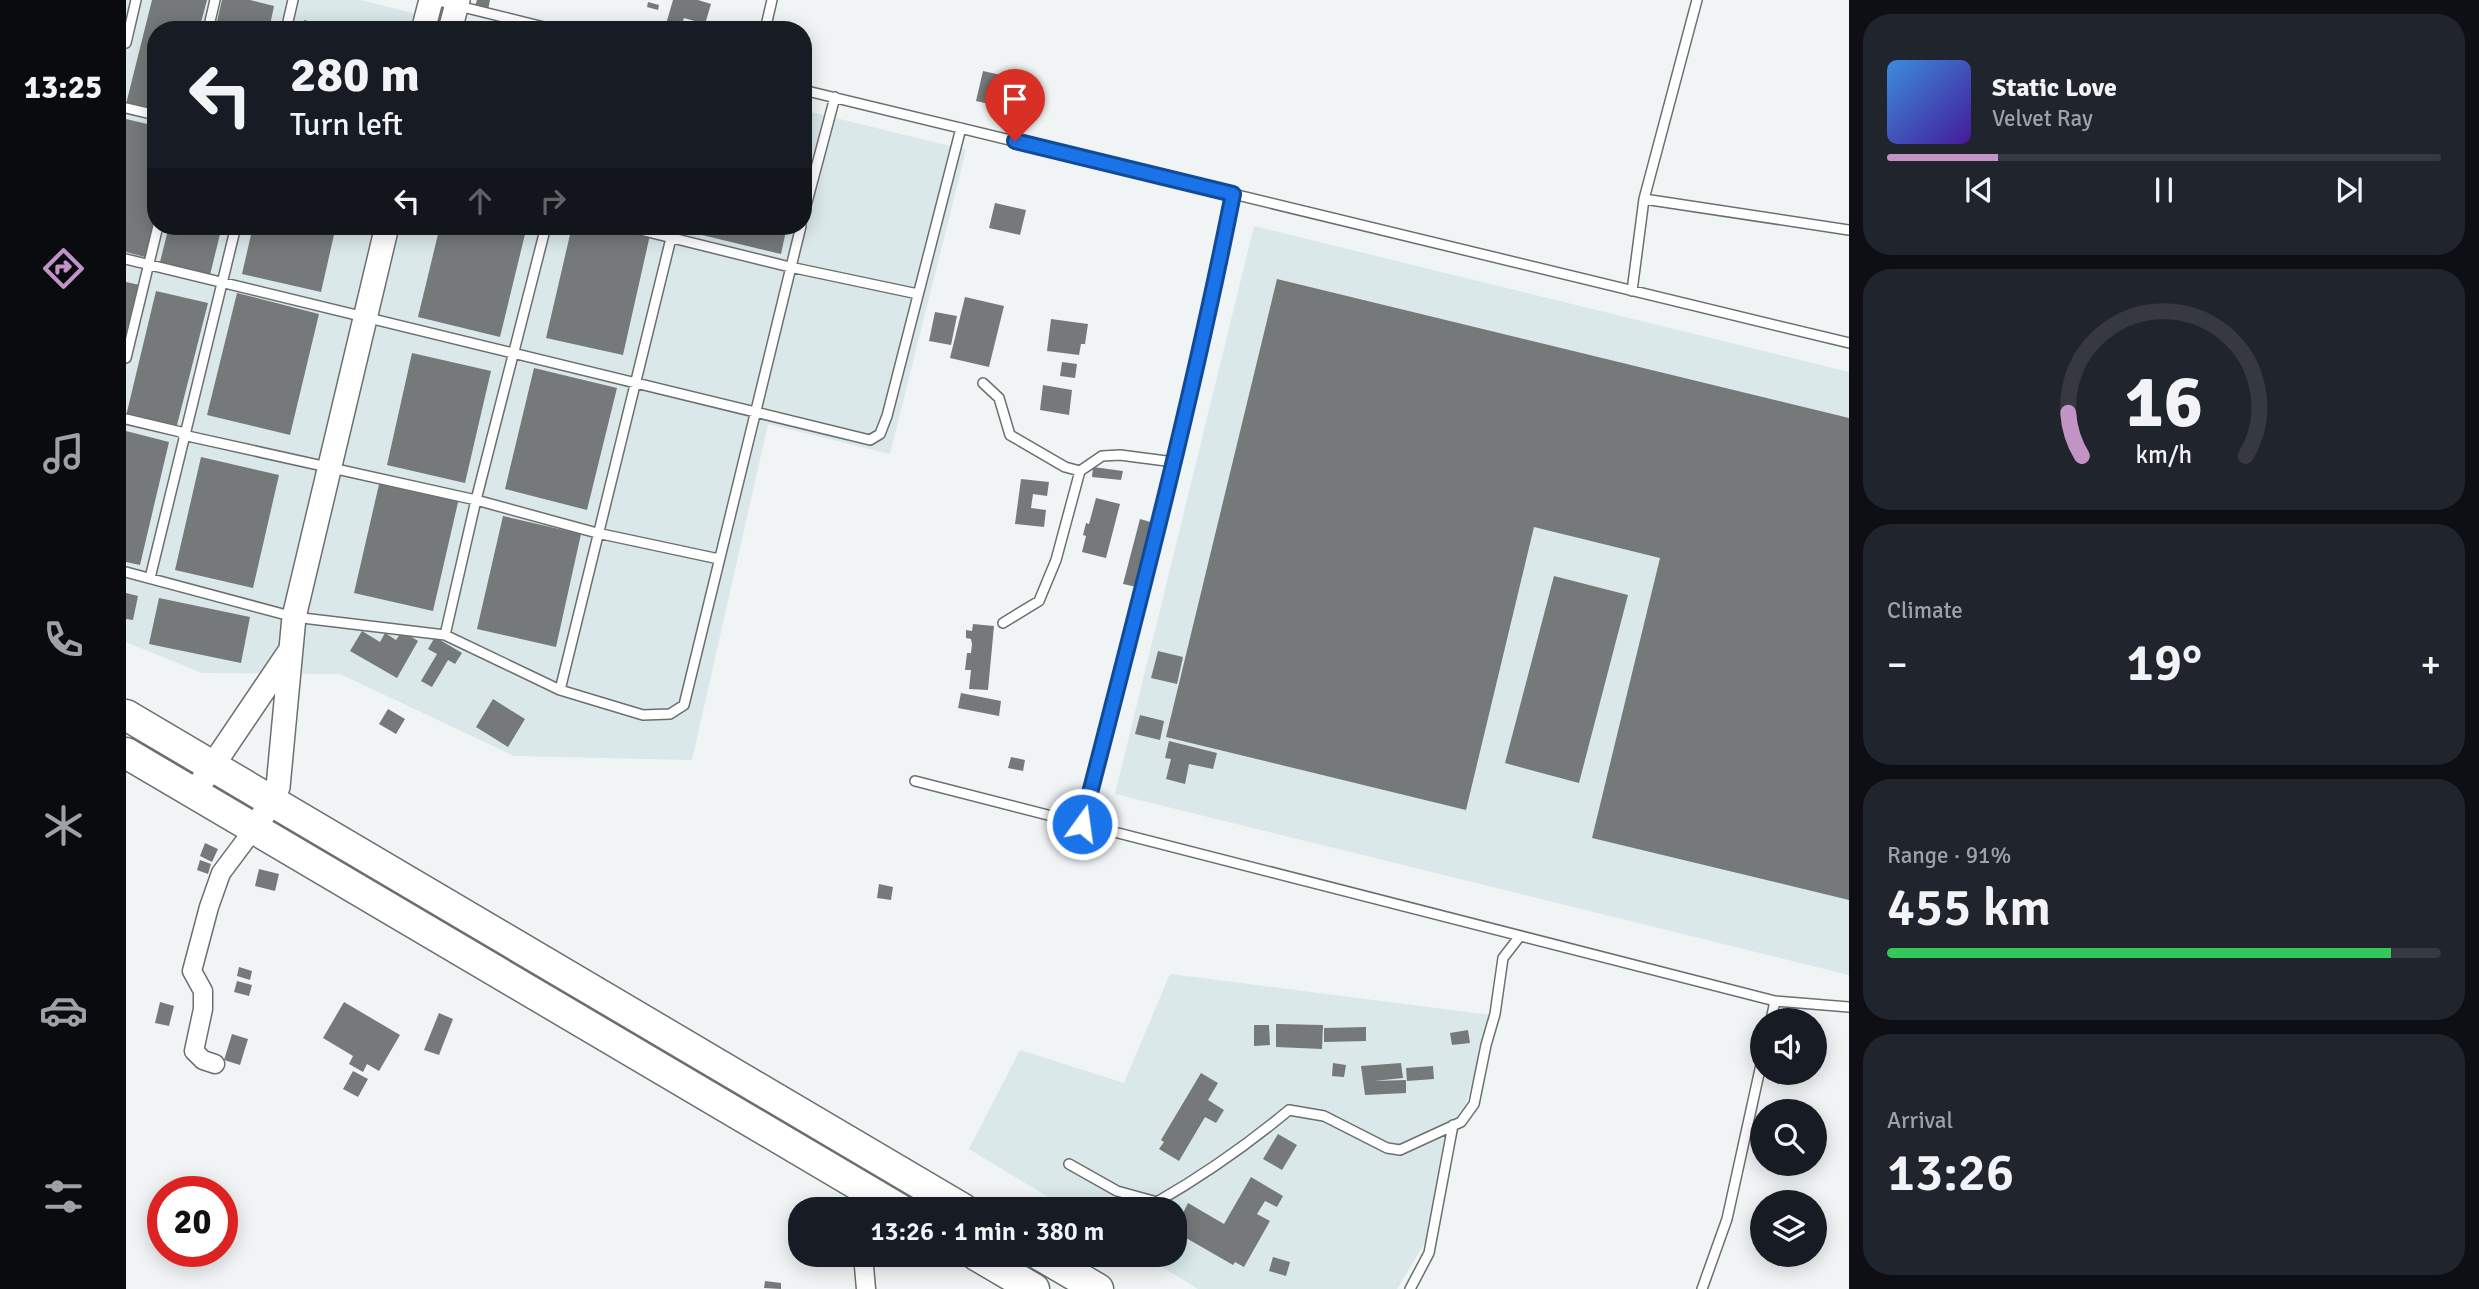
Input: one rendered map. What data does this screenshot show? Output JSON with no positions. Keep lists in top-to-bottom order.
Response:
{
  "page": {
    "tabs": "13:25",
    "turn": ["280 m", "Turn left"],
    "song": ["Static Love", "Velvet Ray"],
    "tile": [
      "Climate",
      ["Range · 91%", "455 km"],
      ["Arrival", "13:26"]
    ],
    "heat": ["−", "19°", "+"],
    "limit": "20",
    "trip": "13:26 · 1 min · 380 m",
    "gauge": ["16", "km/h"]
  }
}
